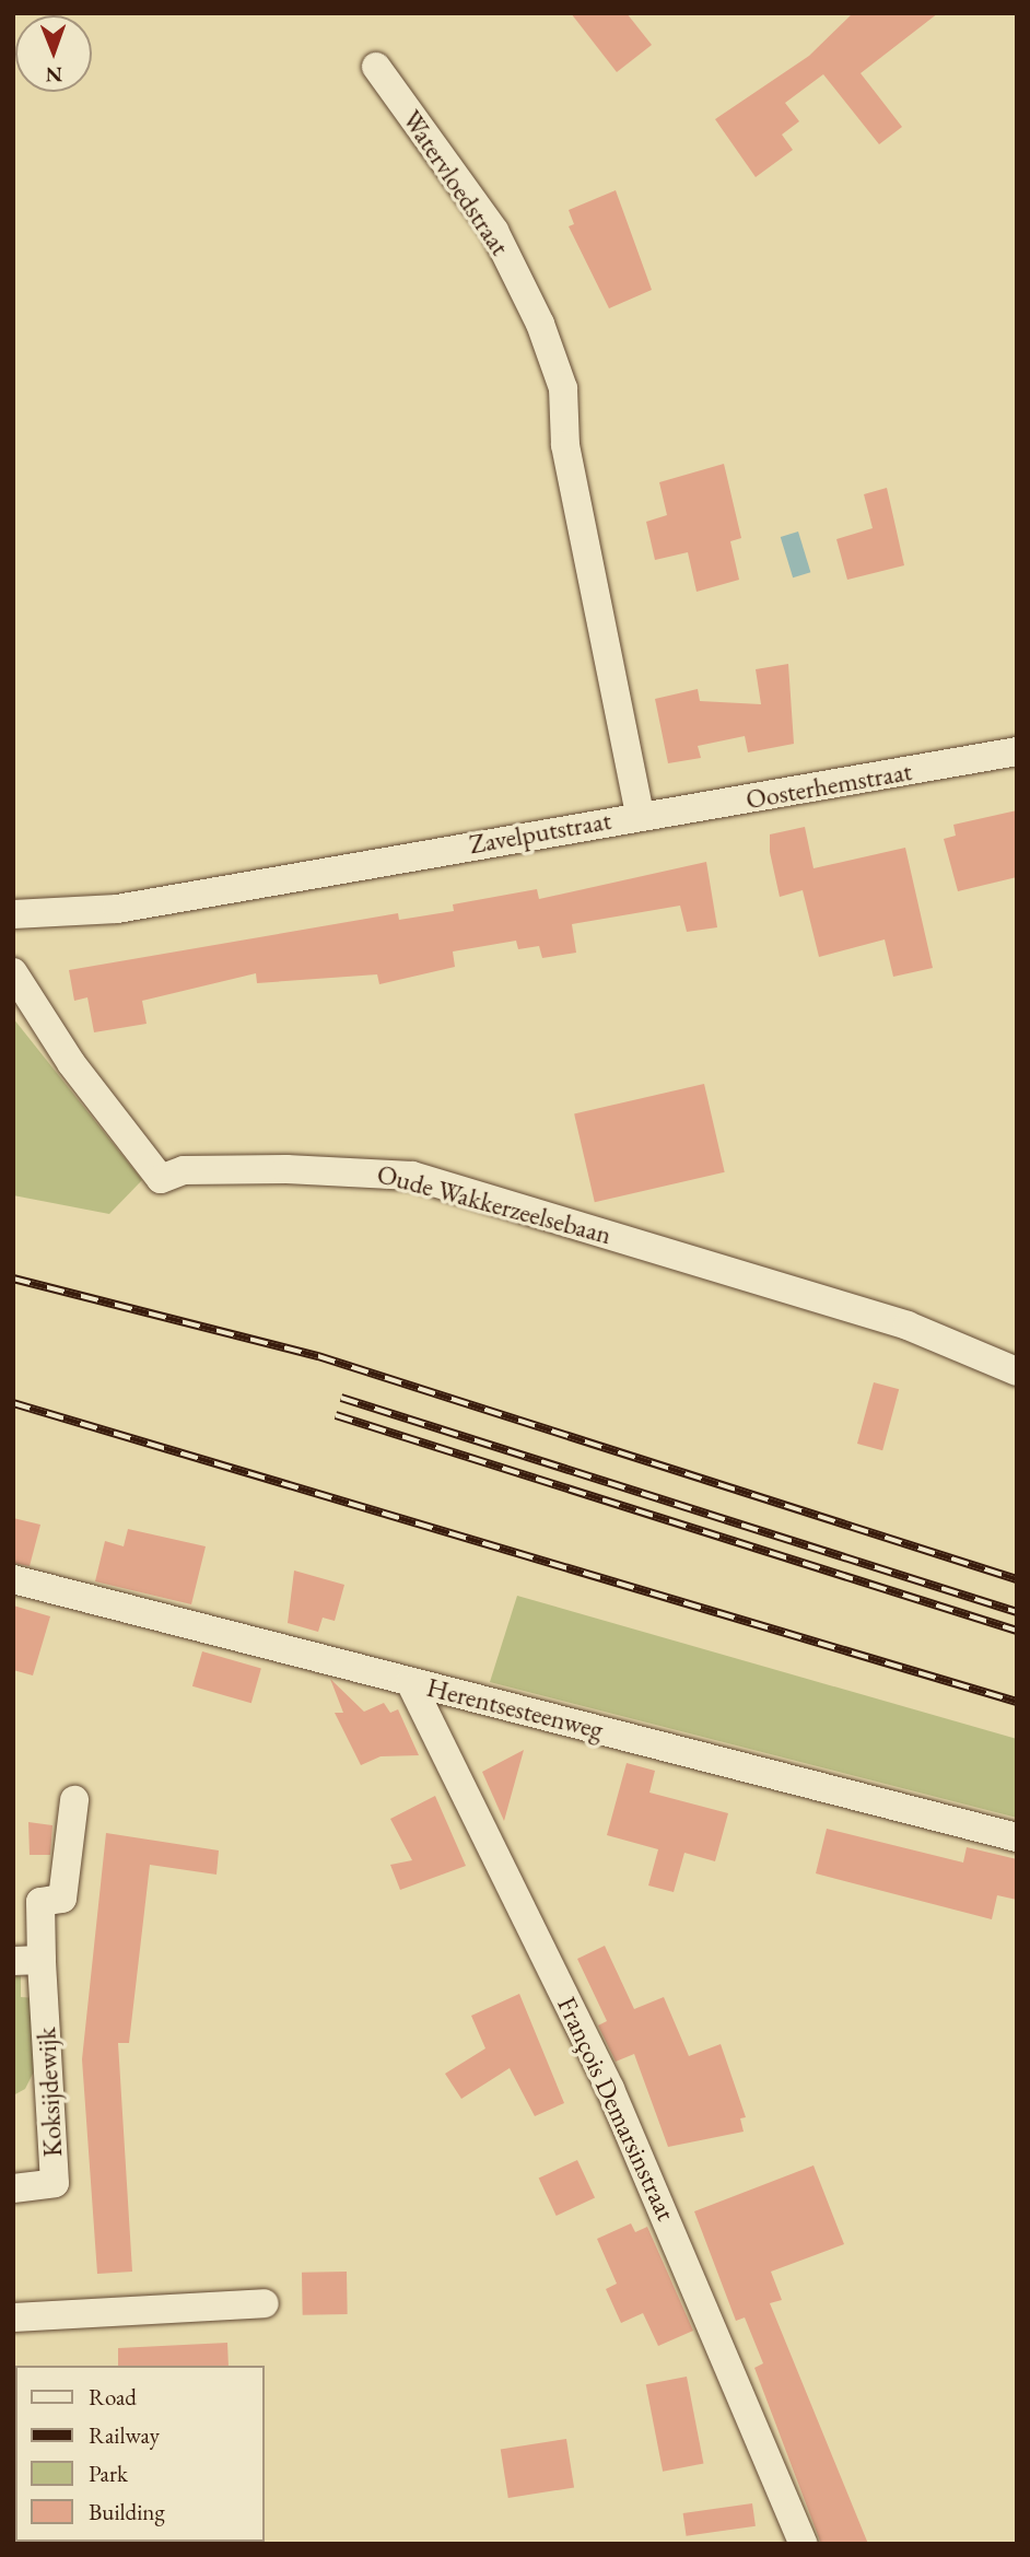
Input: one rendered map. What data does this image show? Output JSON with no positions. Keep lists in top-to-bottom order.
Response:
{
  "streets": {
    "street": [
      "Watervloedstraat",
      "Oosterhemstraat",
      "Zavelputstraat",
      "Oude Wakkerzeelsebaan",
      "Herentsesteenweg",
      "Koksijdewijk",
      "François Demarsinstraat"
    ]
  },
  "crossings": [
    ["Watervloedstraat", "Zavelputstraat"],
    ["Oosterhemstraat", "Zavelputstraat"],
    ["Herentsesteenweg", "François Demarsinstraat"]
  ],
  "legend": [
    "Road",
    "Railway",
    "Park",
    "Building"
  ],
  "north": "bottom"
}
